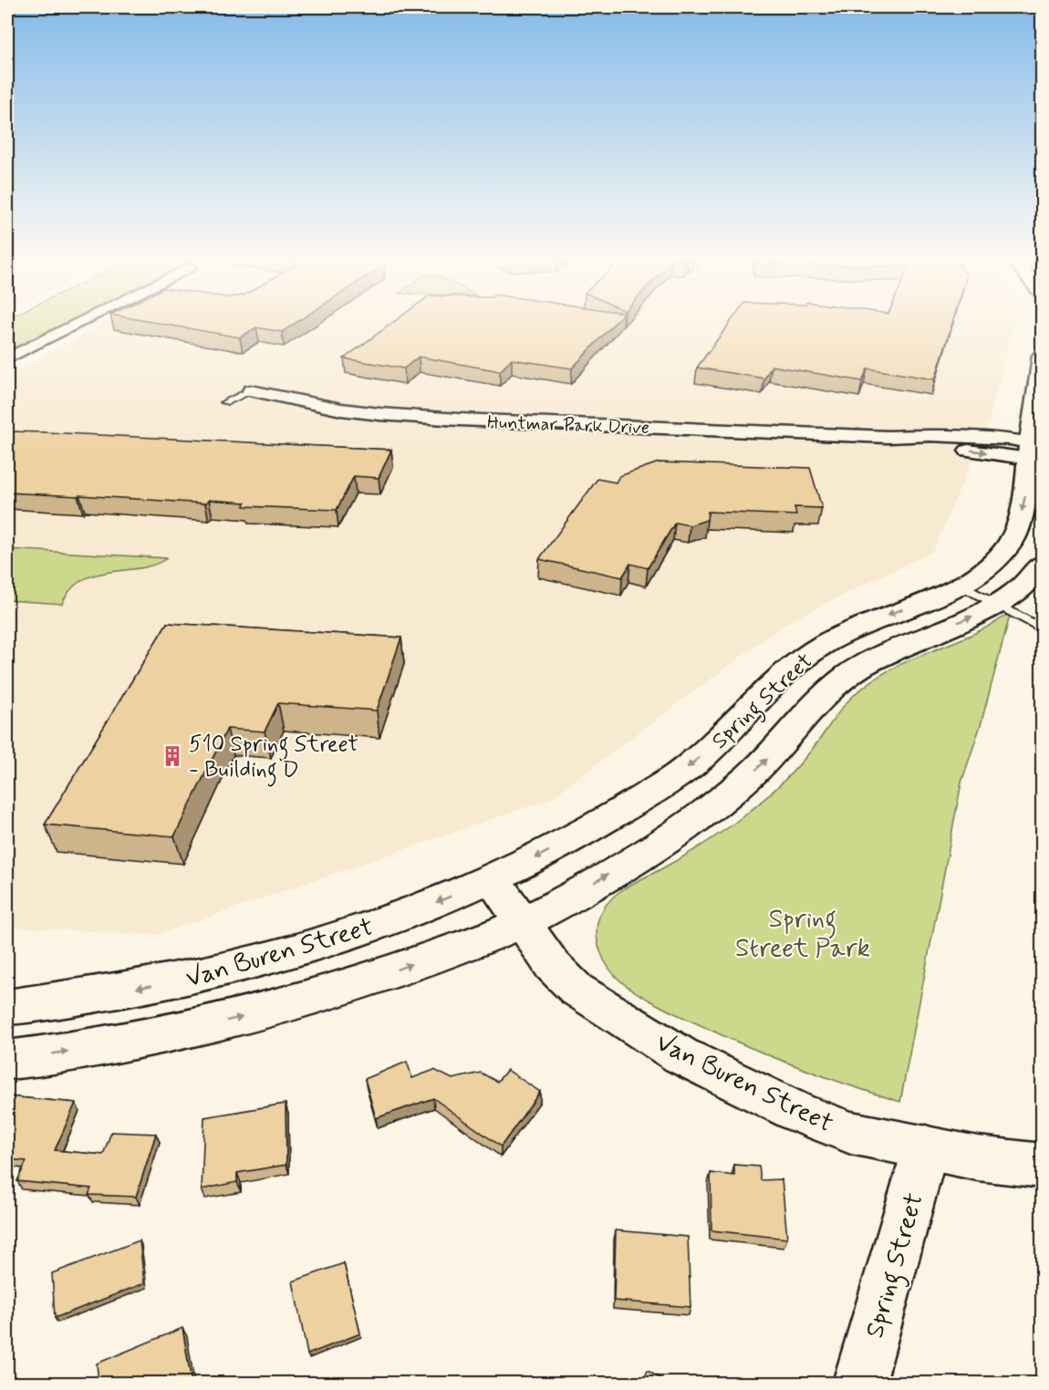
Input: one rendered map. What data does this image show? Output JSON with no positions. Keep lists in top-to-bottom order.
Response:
{
  "streets": {
    "main road": ["Spring Street", "Van Buren Street"],
    "street": ["Huntmar Park Drive"]
  },
  "crossings": [
    ["Huntmar Park Drive", "Spring Street"],
    ["Spring Street", "Van Buren Street"]
  ],
  "parks": ["Spring Street Park"],
  "places": {
    "building": ["510 Spring Street - Building D"]
  }
}
